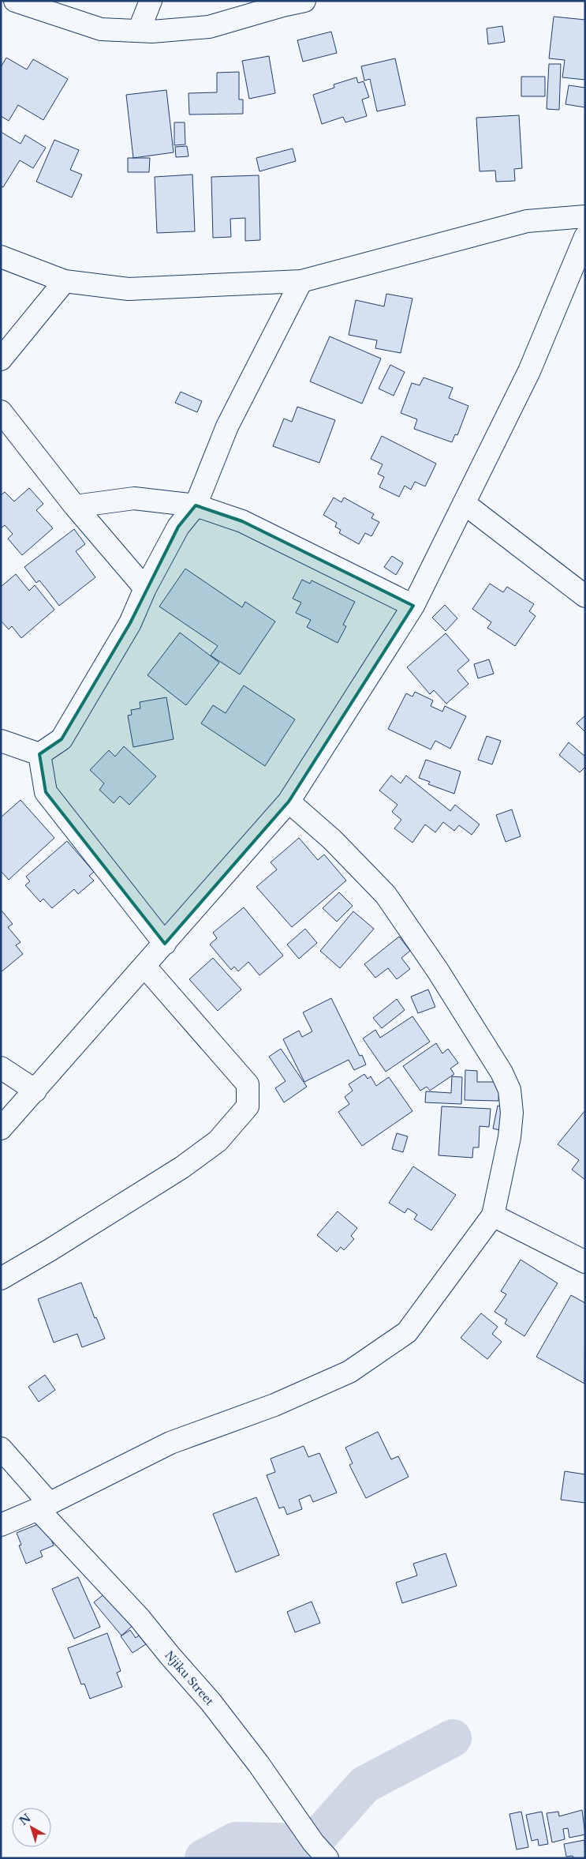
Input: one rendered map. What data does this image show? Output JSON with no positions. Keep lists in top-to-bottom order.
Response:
{
  "streets": {
    "street": ["Njiku Street"]
  },
  "north": "top left"
}
